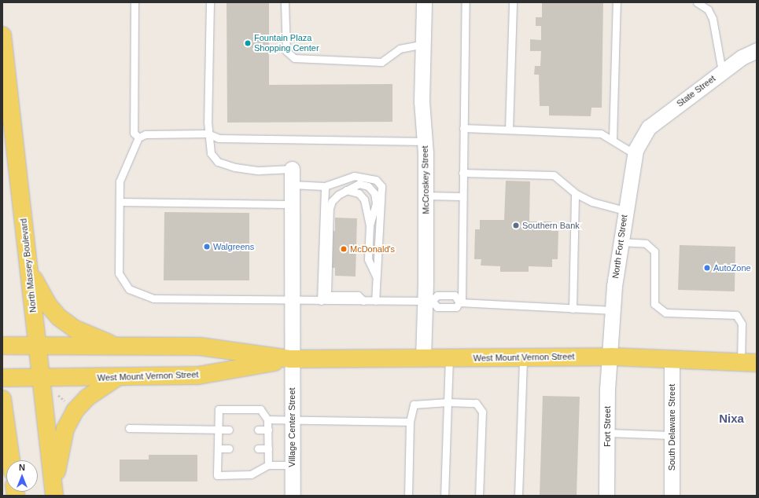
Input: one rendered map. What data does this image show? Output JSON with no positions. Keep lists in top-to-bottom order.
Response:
{
  "streets": {
    "main road": ["North Massey Boulevard", "West Mount Vernon Street"],
    "street": [
      "State Street",
      "McCroskey Street",
      "North Fort Street",
      "Fort Street",
      "Village Center Street",
      "South Delaware Street"
    ]
  },
  "crossings": [
    ["State Street", "North Fort Street"],
    ["McCroskey Street", "West Mount Vernon Street"],
    ["North Fort Street", "West Mount Vernon Street"],
    ["North Fort Street", "Fort Street"],
    ["North Massey Boulevard", "West Mount Vernon Street"],
    ["West Mount Vernon Street", "Fort Street"],
    ["West Mount Vernon Street", "Village Center Street"],
    ["West Mount Vernon Street", "South Delaware Street"]
  ],
  "districts": ["Nixa"],
  "places": [
    "Fountain Plaza Shopping Center",
    "Southern Bank",
    "Walgreens",
    "McDonald's",
    "AutoZone"
  ],
  "north": "top"
}
